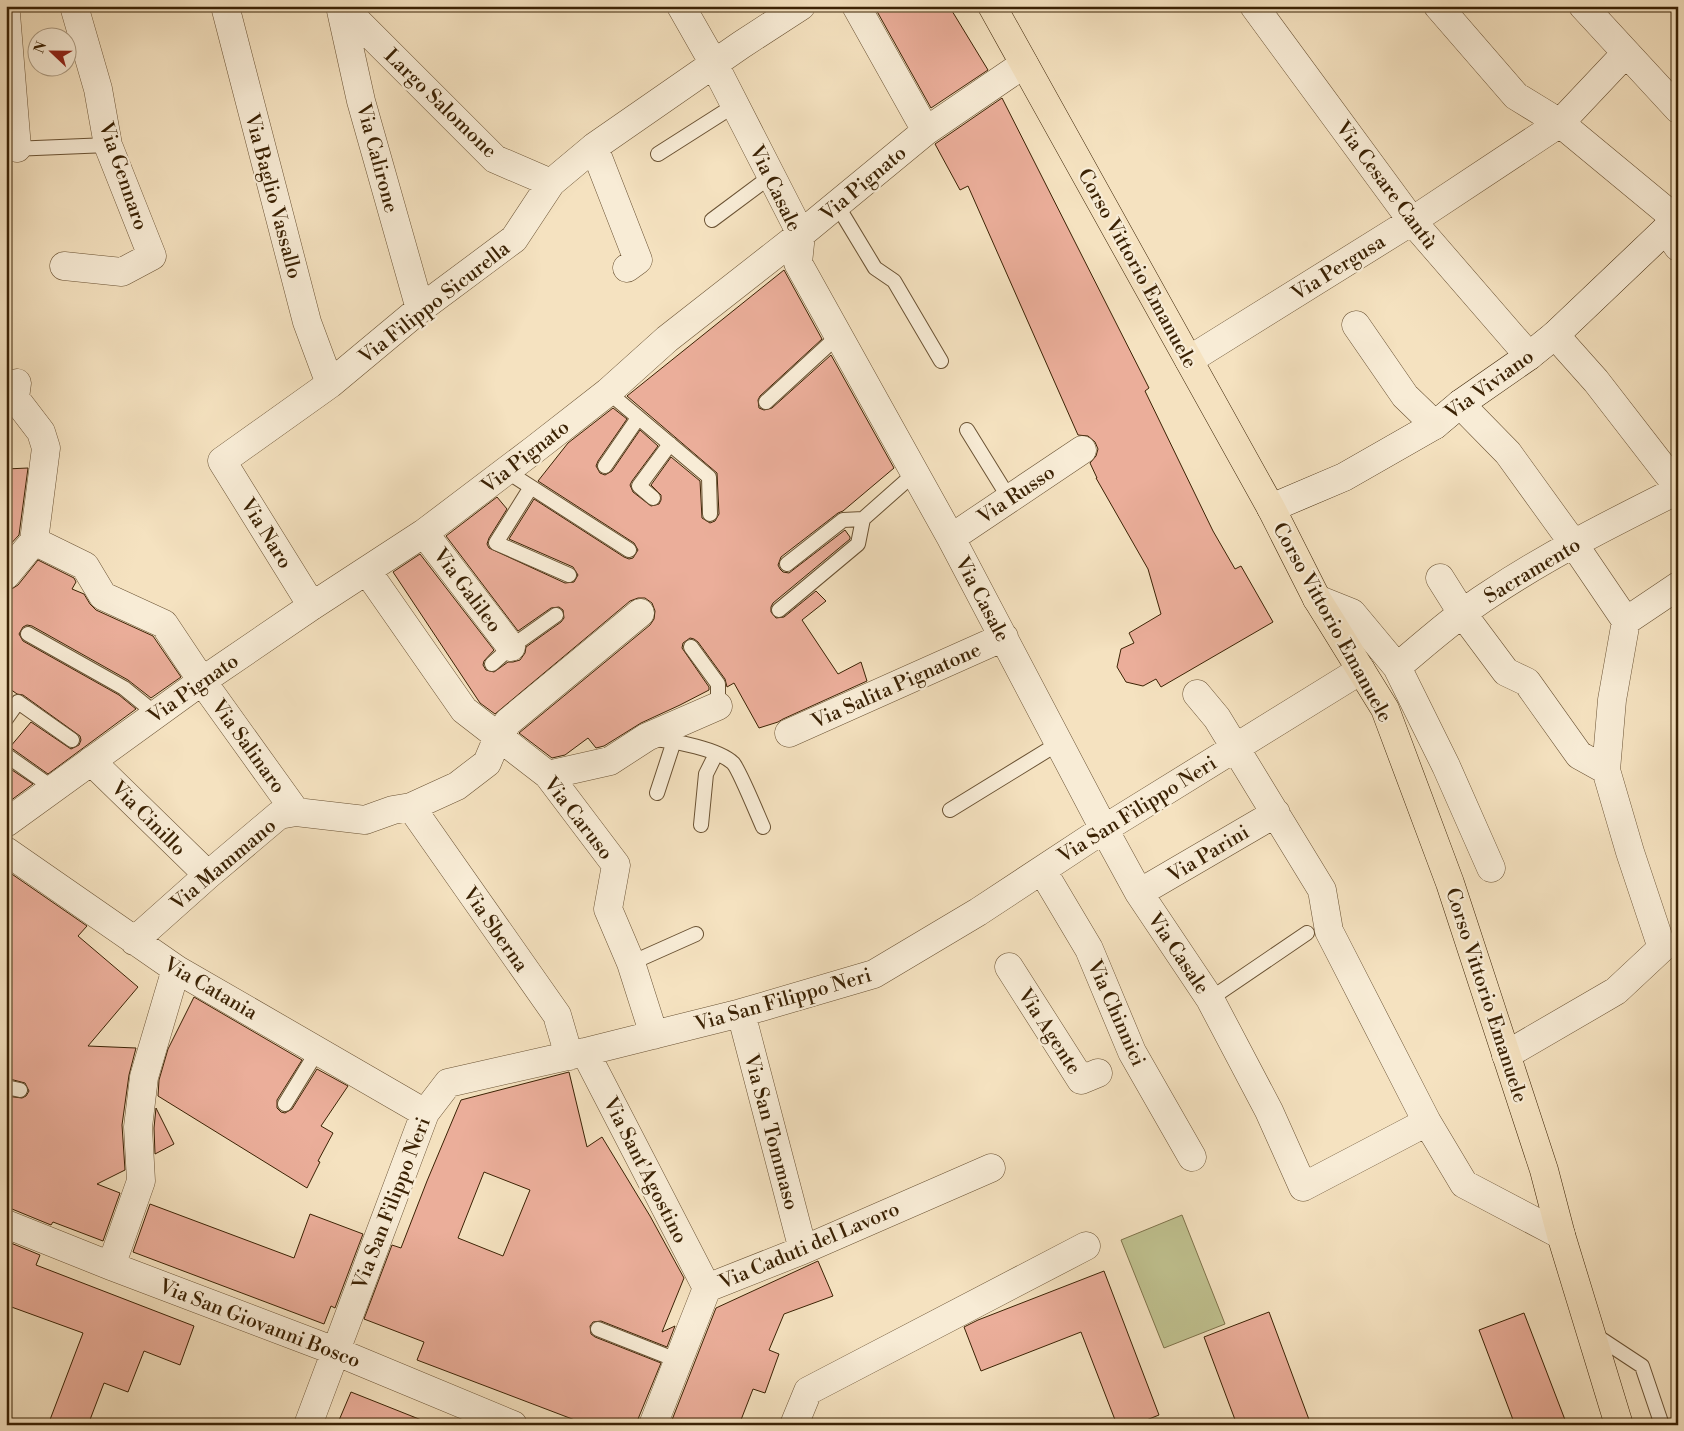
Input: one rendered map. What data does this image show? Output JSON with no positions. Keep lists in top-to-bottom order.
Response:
{
  "streets": {
    "main road": ["Corso Vittorio Emanuele"],
    "street": [
      "Largo Salomone",
      "Via Calirone",
      "Via Gennaro",
      "Via Pignato",
      "Via Cesare Cantù",
      "Via Casale",
      "Via Baglio Vassallo",
      "Via Pergusa",
      "Via Filippo Sicurella",
      "Via Viviano",
      "Via Russo",
      "Via Naro",
      "Sacramento",
      "Via Galileo",
      "Via Salita Pignatone",
      "Via Salinaro",
      "Via San Filippo Neri",
      "Via Cinillo",
      "Via Caruso",
      "Via Parini",
      "Via Mammano",
      "Via Sberna",
      "Via Catania",
      "Via Chinnici",
      "Via Agente",
      "Via San Tommaso",
      "Via Sant'Agostino",
      "Via Caduti del Lavoro",
      "Via San Giovanni Bosco"
    ]
  },
  "crossings": [
    ["Largo Salomone", "Via Calirone"],
    ["Largo Salomone", "Via Filippo Sicurella"],
    ["Via Calirone", "Via Filippo Sicurella"],
    ["Via Pignato", "Via Casale"],
    ["Via Pignato", "Corso Vittorio Emanuele"],
    ["Via Pignato", "Via Naro"],
    ["Via Pignato", "Via Galileo"],
    ["Via Pignato", "Via Salinaro"],
    ["Via Pignato", "Via Cinillo"],
    ["Via Pignato", "Via Caruso"],
    ["Via Cesare Cantù", "Via Pergusa"],
    ["Via Cesare Cantù", "Via Viviano"],
    ["Via Casale", "Via Filippo Sicurella"],
    ["Via Casale", "Via Russo"],
    ["Via Casale", "Via Salita Pignatone"],
    ["Via Casale", "Via San Filippo Neri"],
    ["Via Casale", "Via Parini"],
    ["Via Baglio Vassallo", "Via Filippo Sicurella"],
    ["Via Pergusa", "Corso Vittorio Emanuele"],
    ["Corso Vittorio Emanuele", "Via Viviano"],
    ["Corso Vittorio Emanuele", "Via San Filippo Neri"],
    ["Via Filippo Sicurella", "Via Naro"],
    ["Via Salinaro", "Via Mammano"],
    ["Via San Filippo Neri", "Via Caruso"],
    ["Via San Filippo Neri", "Via Sberna"],
    ["Via San Filippo Neri", "Via Catania"],
    ["Via San Filippo Neri", "Via Chinnici"],
    ["Via San Filippo Neri", "Via San Tommaso"],
    ["Via San Filippo Neri", "Via Sant'Agostino"],
    ["Via San Filippo Neri", "Via San Giovanni Bosco"],
    ["Via Cinillo", "Via Mammano"],
    ["Via Caruso", "Via Mammano"],
    ["Via Mammano", "Via Sberna"],
    ["Via Mammano", "Via Catania"],
    ["Via Sberna", "Via Sant'Agostino"],
    ["Via San Tommaso", "Via Caduti del Lavoro"],
    ["Via Sant'Agostino", "Via Caduti del Lavoro"]
  ],
  "north": "left"
}
